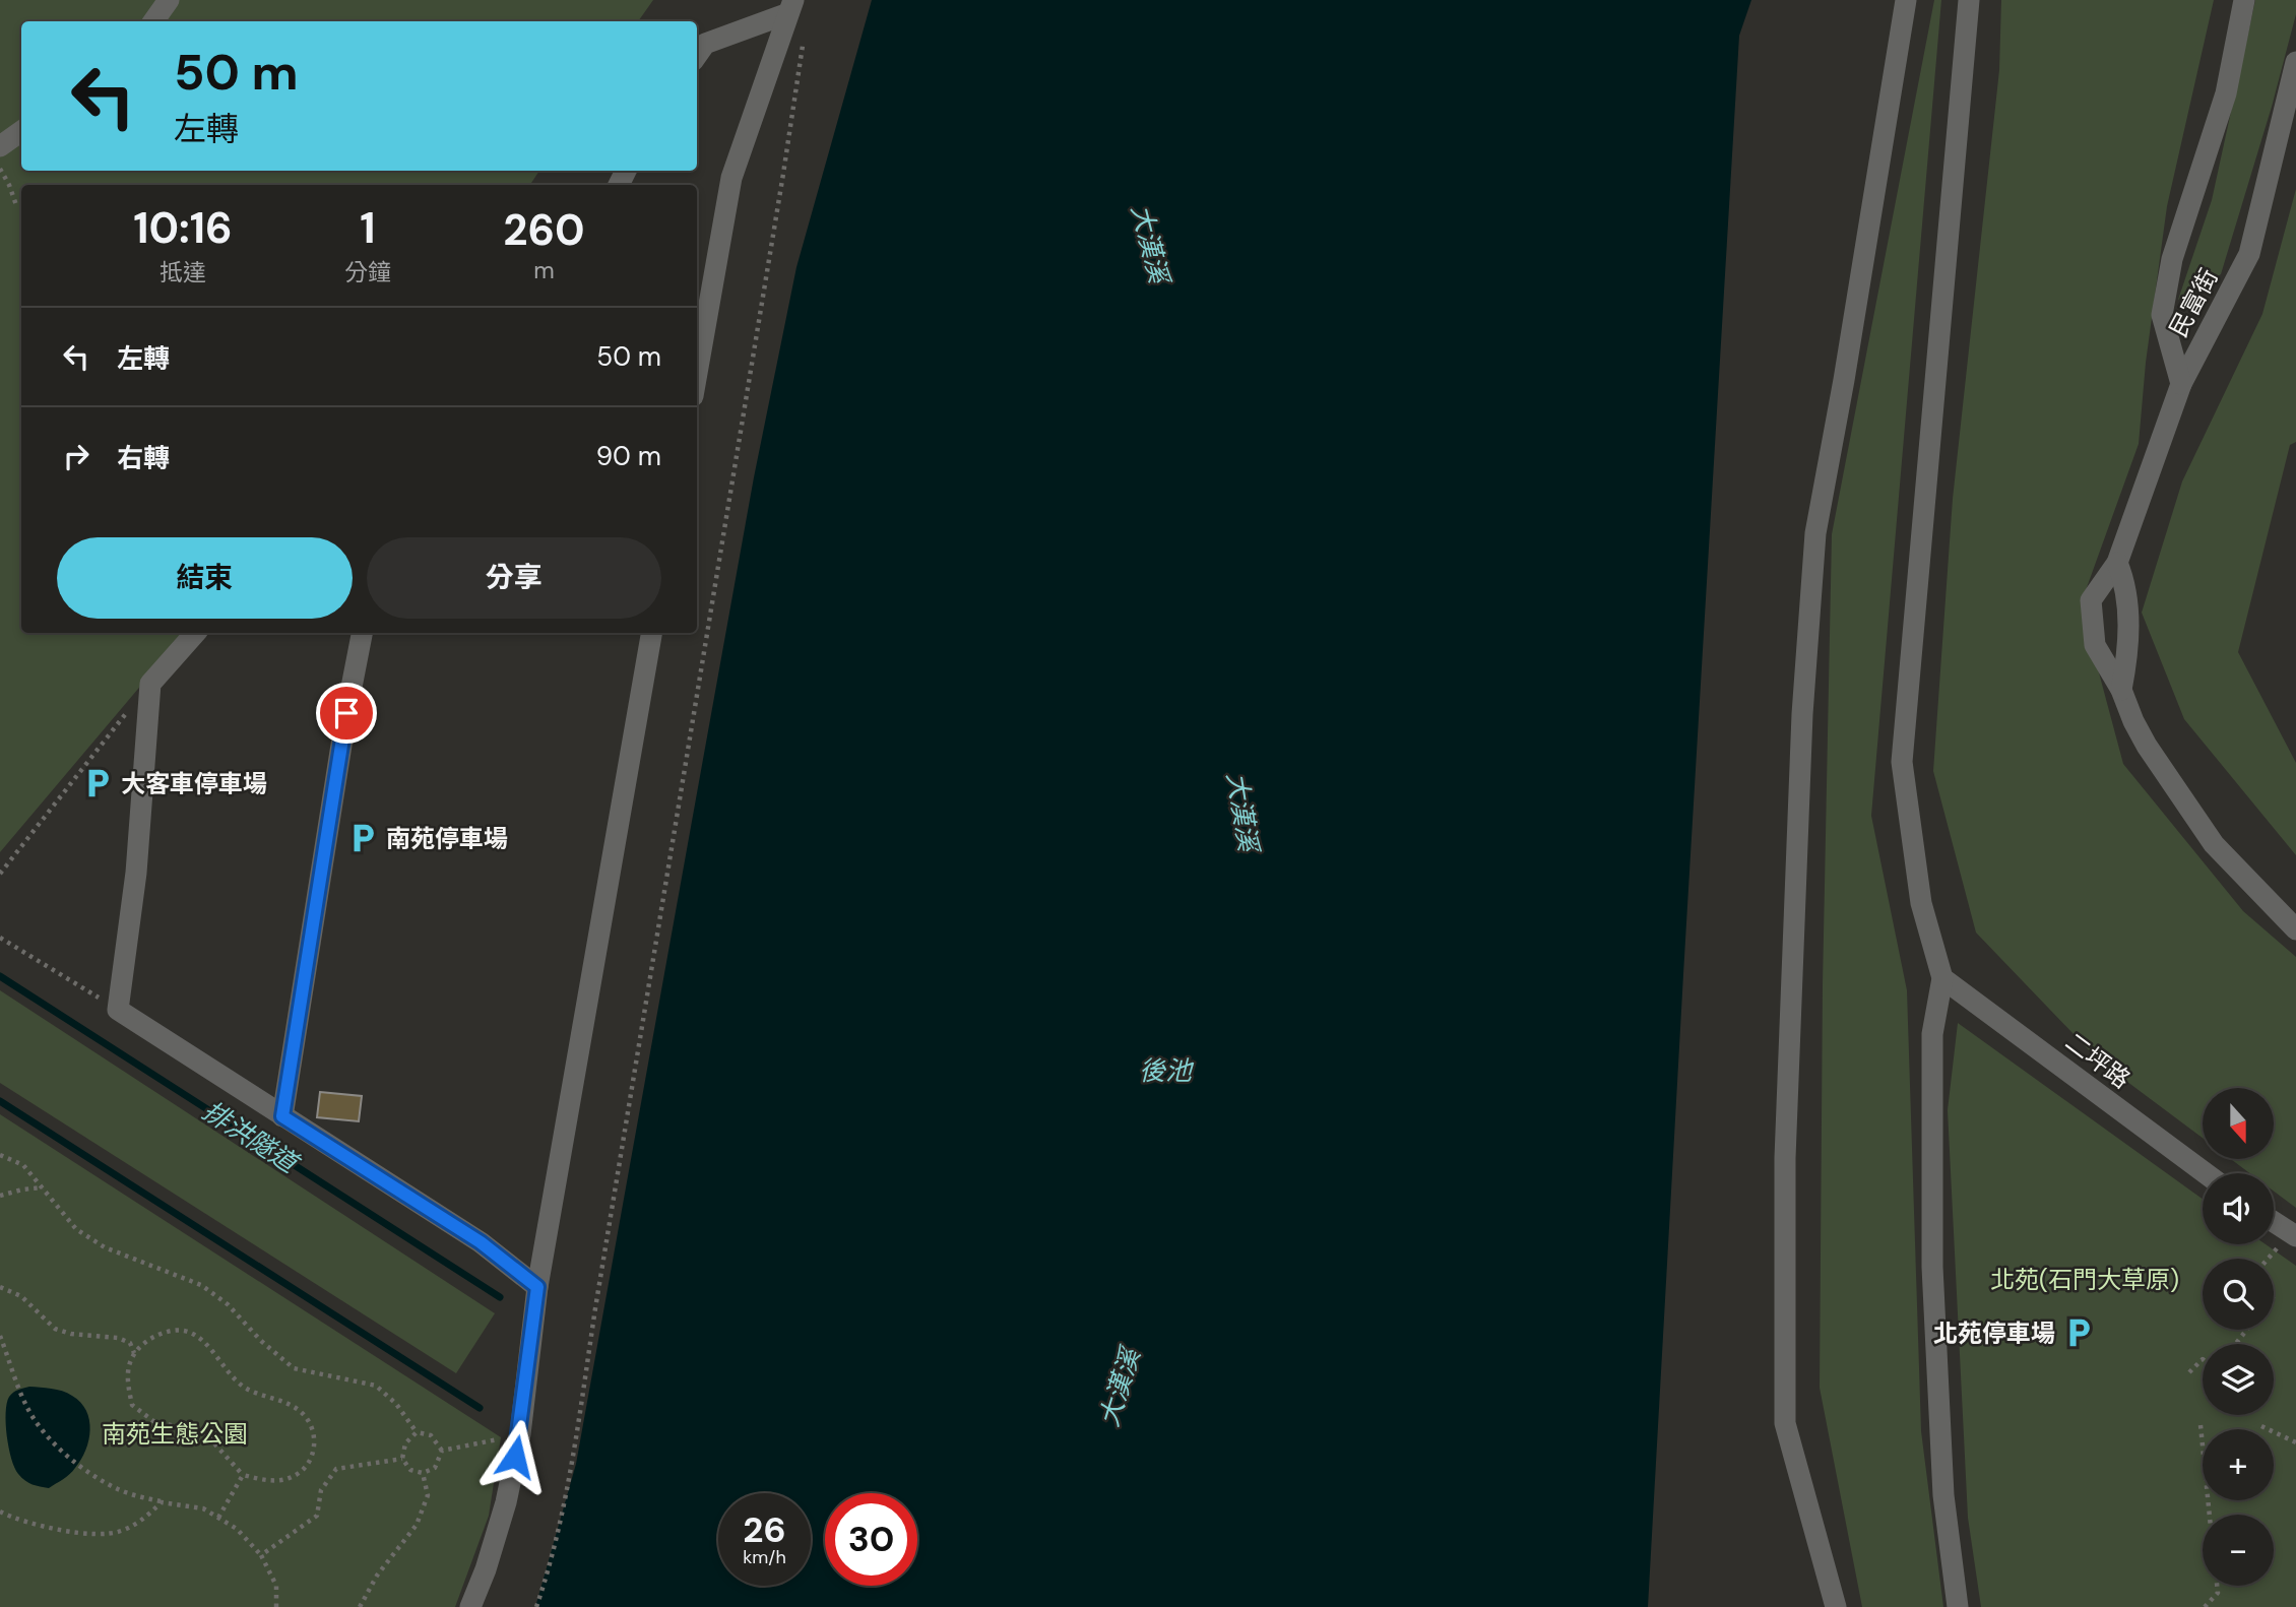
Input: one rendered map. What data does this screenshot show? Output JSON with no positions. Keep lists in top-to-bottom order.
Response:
{
  "streets": {
    "street": ["民富街", "二坪路"]
  },
  "water": ["大漢溪", "後池", "排洪隧道"],
  "parks": ["北苑(石門大草原)", "南苑生態公園"],
  "places": {
    "parking": ["大客車停車場", "南苑停車場", "北苑停車場"]
  },
  "north": "bottom",
  "page": {
    "turn": ["50 m", "左轉"],
    "eta": [
      "10:16",
      "抵達",
      "1",
      "分鐘",
      "260",
      "m"
    ],
    "list": [
      {
        "name": "左轉",
        "value": "50 m"
      },
      {
        "name": "右轉",
        "value": "90 m"
      }
    ],
    "buttons": ["結束", "分享"],
    "map_buttons": ["+", "−"],
    "speed": "26 km/h",
    "limit": "30"
  }
}
